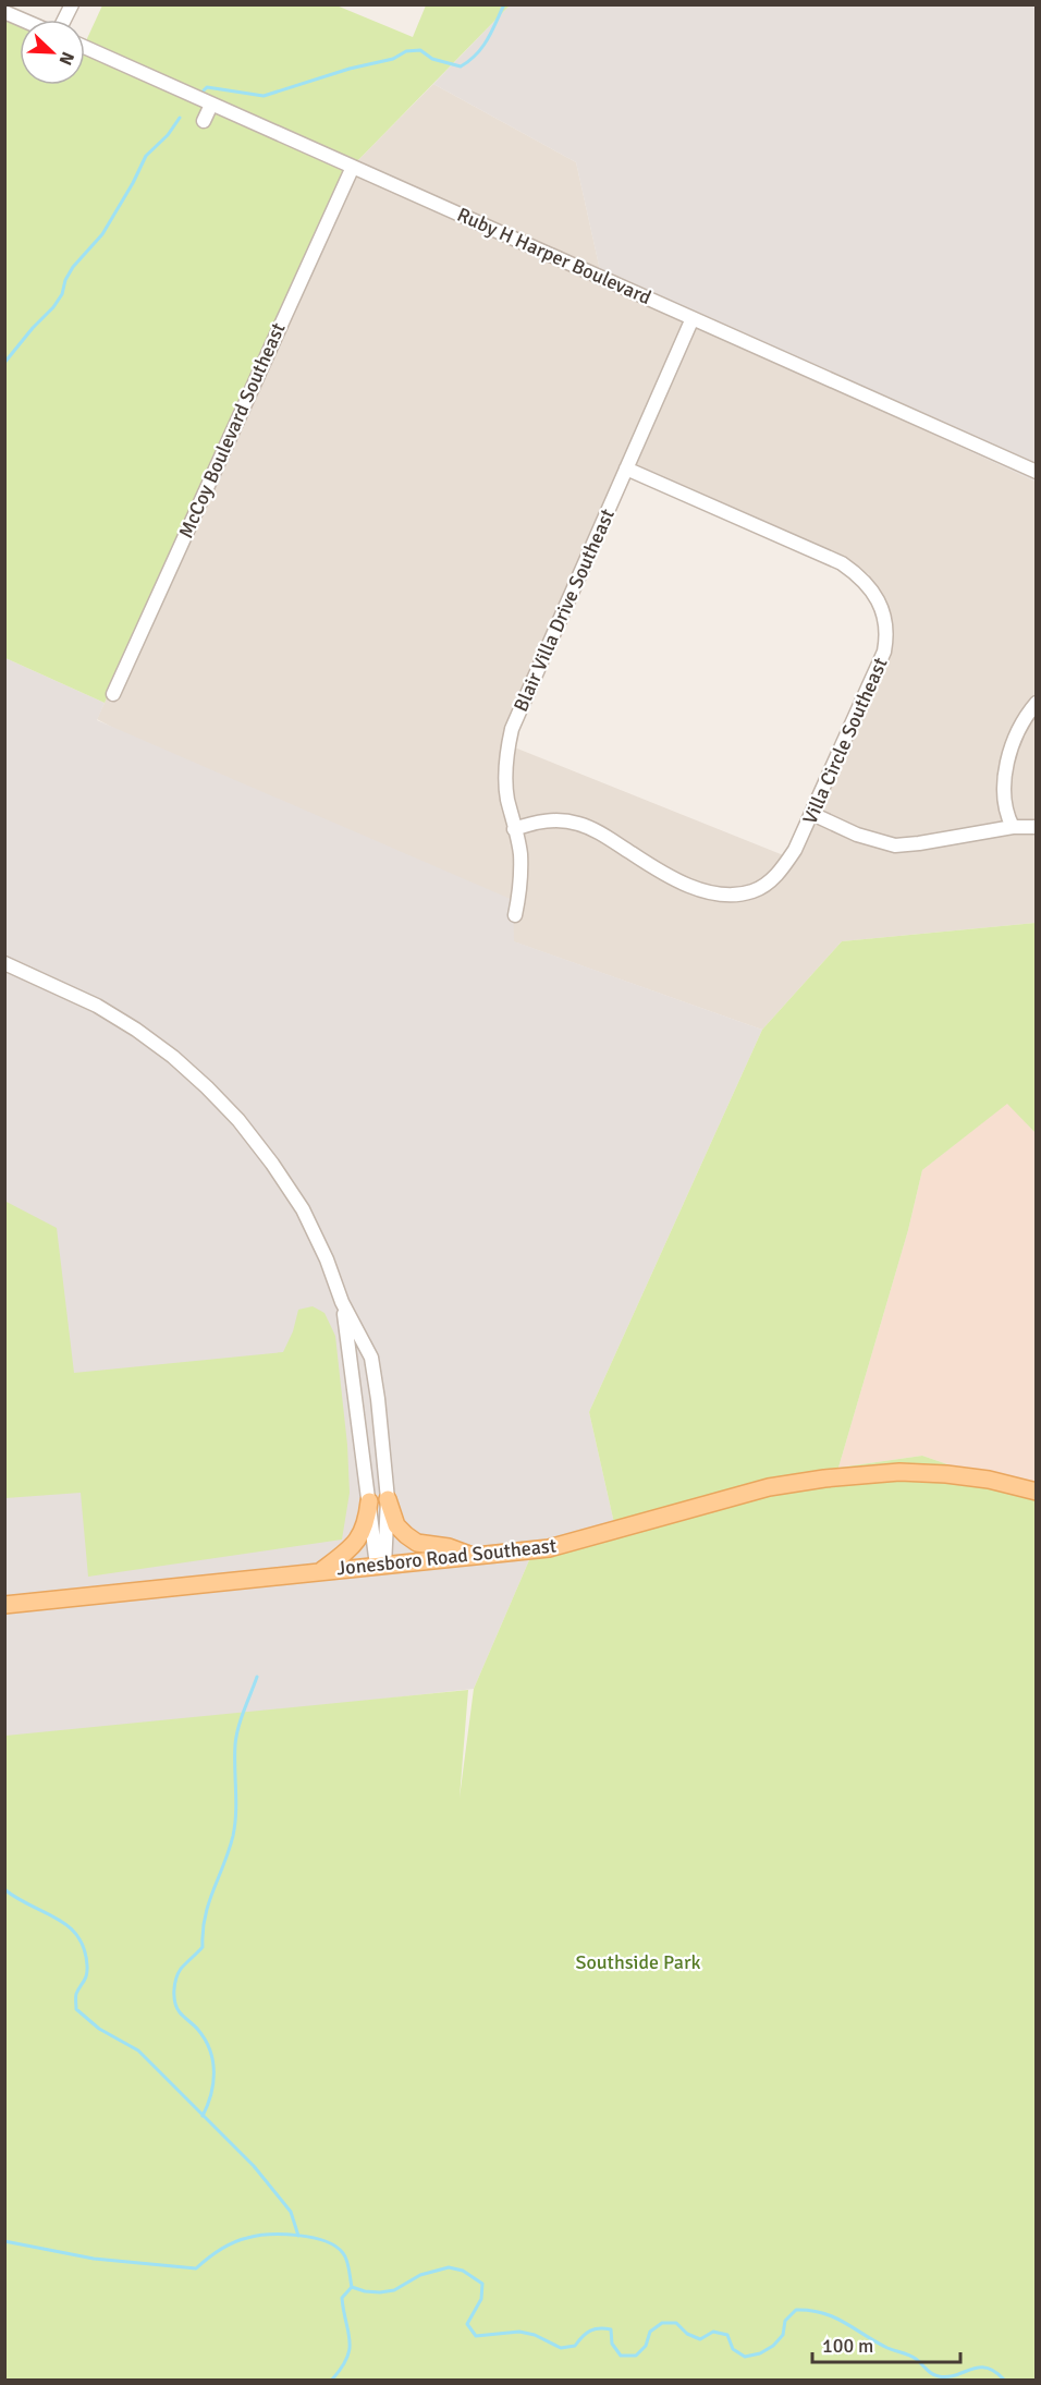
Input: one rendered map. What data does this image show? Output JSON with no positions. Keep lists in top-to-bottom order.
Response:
{
  "streets": {
    "main road": ["Jonesboro Road Southeast"],
    "street": [
      "Ruby H Harper Boulevard",
      "McCoy Boulevard Southeast",
      "Blair Villa Drive Southeast",
      "Villa Circle Southeast"
    ]
  },
  "crossings": [
    ["Ruby H Harper Boulevard", "McCoy Boulevard Southeast"],
    ["Ruby H Harper Boulevard", "Blair Villa Drive Southeast"],
    ["Blair Villa Drive Southeast", "Villa Circle Southeast"]
  ],
  "parks": ["Southside Park"],
  "scale_bar": "100 m",
  "north": "bottom right"
}
